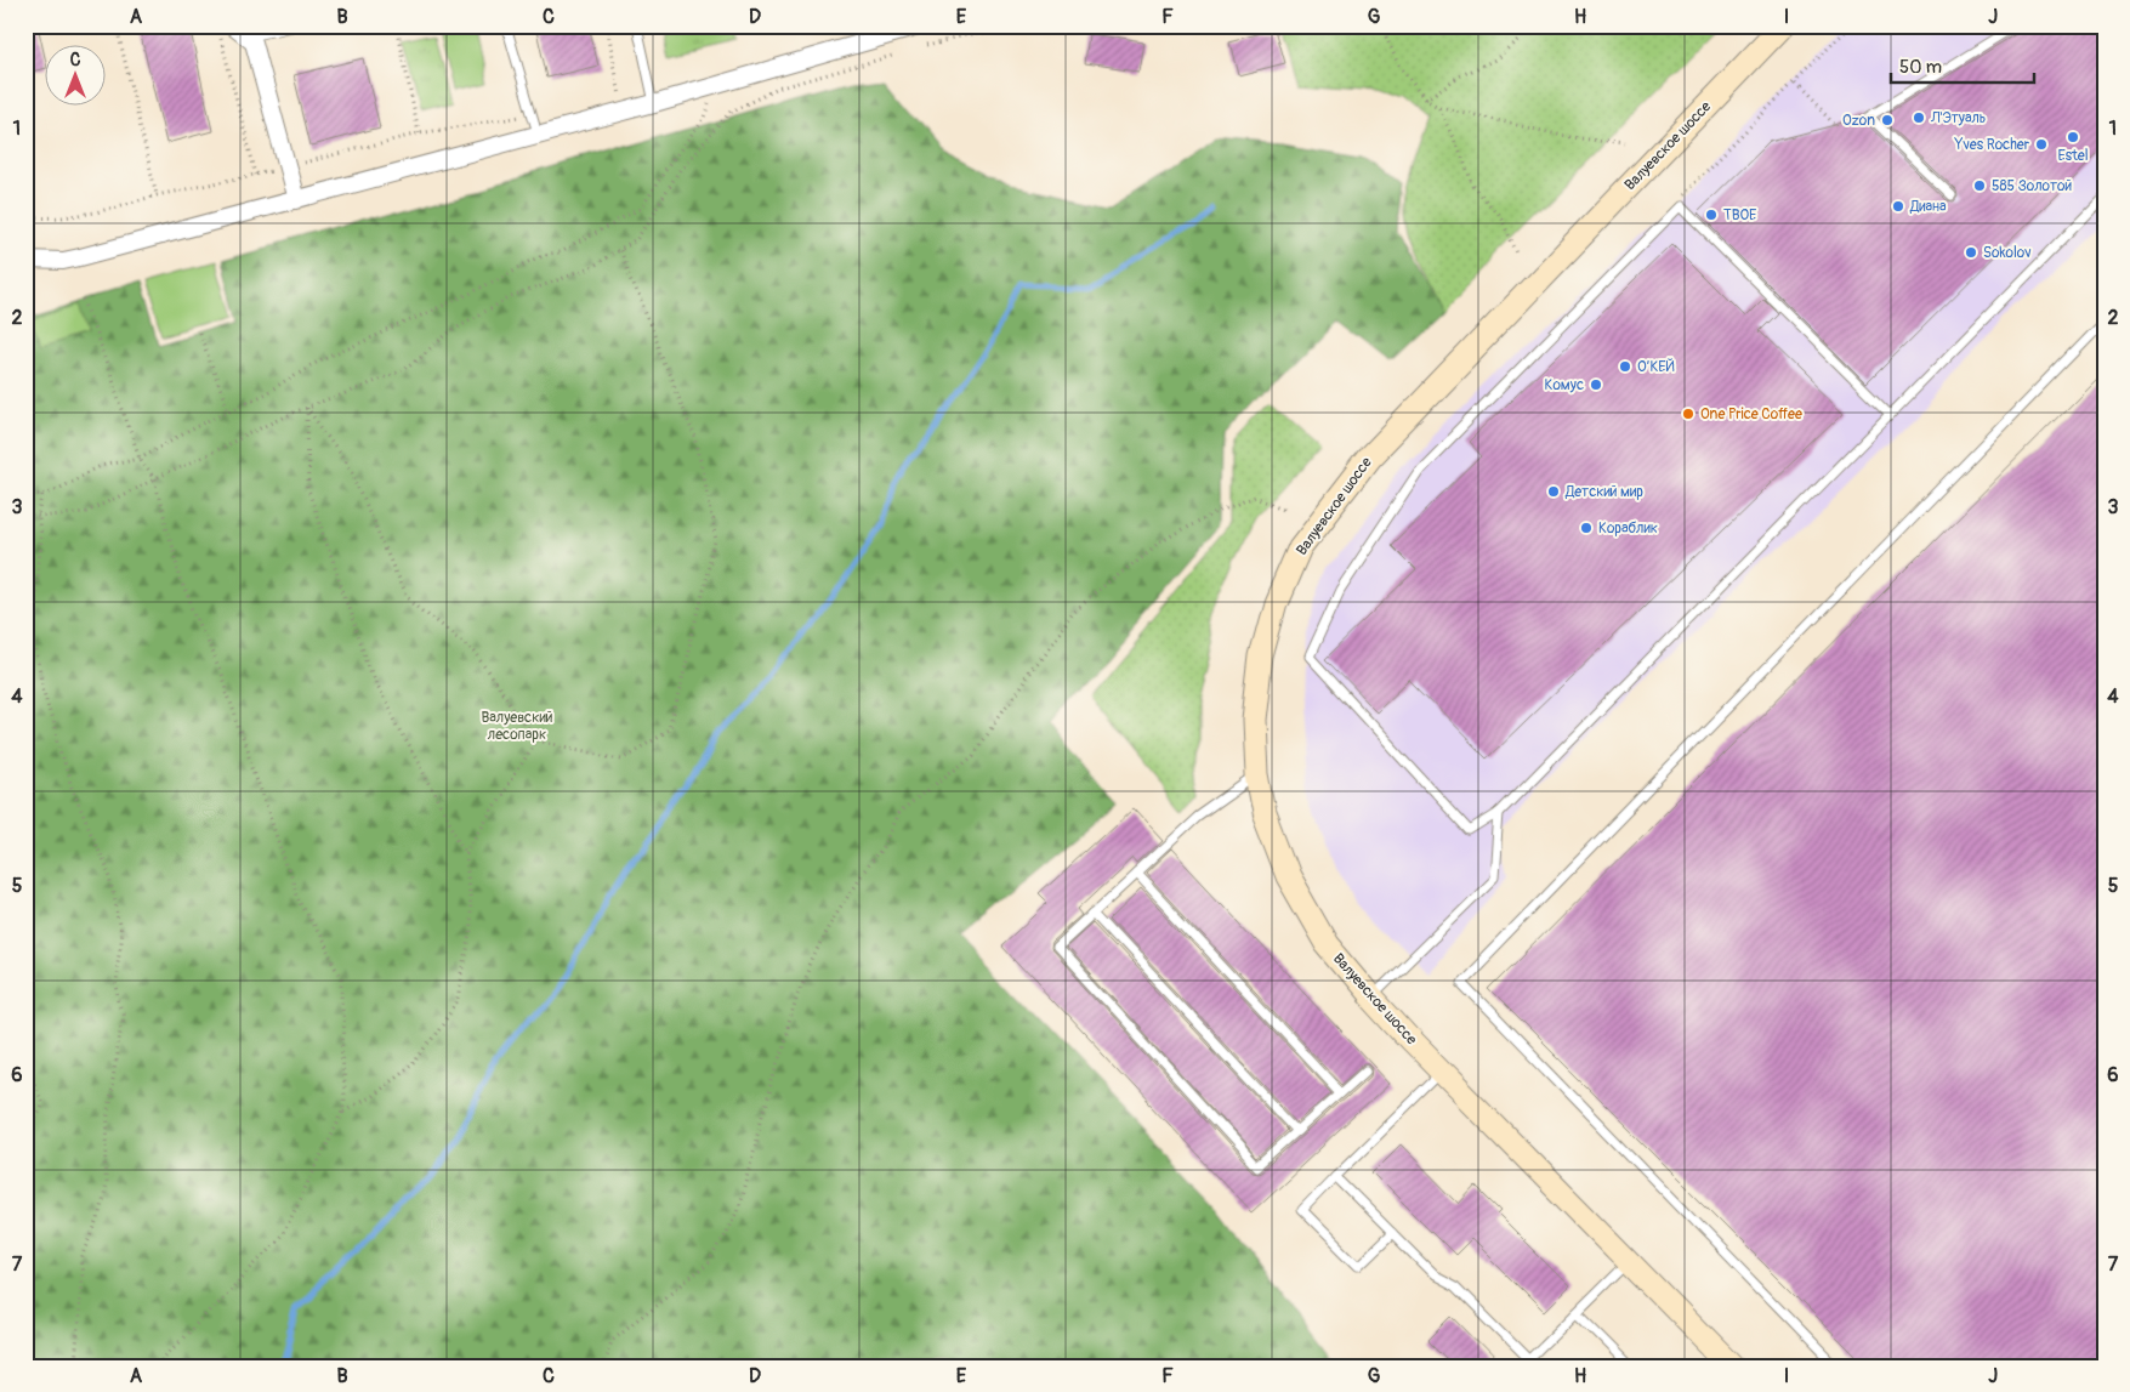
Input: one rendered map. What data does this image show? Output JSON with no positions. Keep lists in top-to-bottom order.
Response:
{
  "streets": {
    "main road": ["Валуевское шоссе"]
  },
  "parks": ["Валуевский лесопарк"],
  "places": [
    "Л'Этуаль",
    "Ozon",
    "Estel",
    "Yves Rocher",
    "585 Золотой",
    "Диана",
    "ТВОЕ",
    "Sokolov",
    "О’КЕЙ",
    "Комус",
    "One Price Coffee",
    "Детский мир",
    "Кораблик"
  ],
  "scale_bar": "50 m",
  "north": "top",
  "grid": {
    "columns": [
      "A",
      "B",
      "C",
      "D",
      "E",
      "F",
      "G",
      "H",
      "I",
      "J"
    ],
    "rows": [
      "1",
      "2",
      "3",
      "4",
      "5",
      "6",
      "7"
    ]
  }
}
